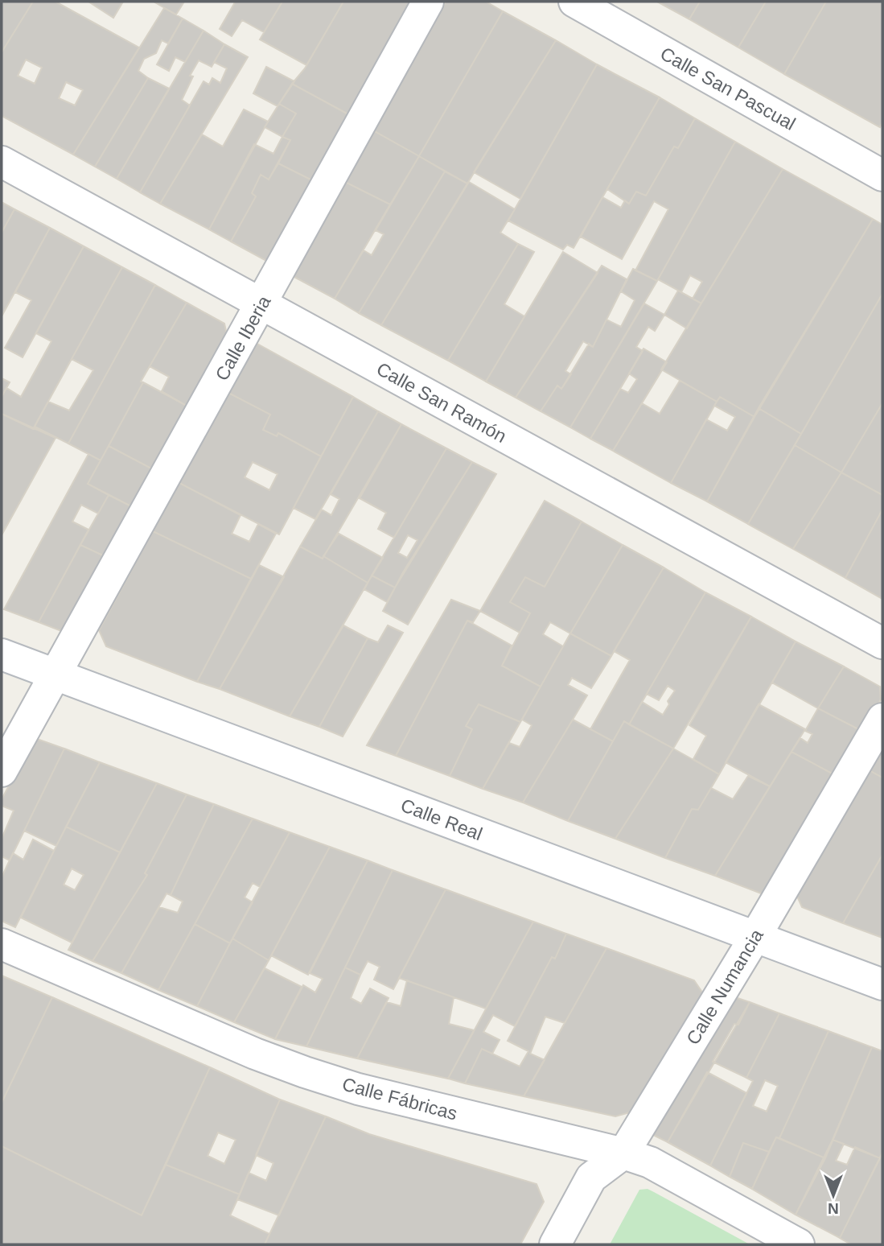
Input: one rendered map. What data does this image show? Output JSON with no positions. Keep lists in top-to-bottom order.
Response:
{
  "streets": {
    "street": [
      "Calle San Pascual",
      "Calle Iberia",
      "Calle San Ramón",
      "Calle Real",
      "Calle Numancia",
      "Calle Fábricas"
    ]
  },
  "crossings": [
    ["Calle Iberia", "Calle San Ramón"],
    ["Calle Iberia", "Calle Real"],
    ["Calle Real", "Calle Numancia"],
    ["Calle Numancia", "Calle Fábricas"]
  ],
  "north": "bottom"
}
